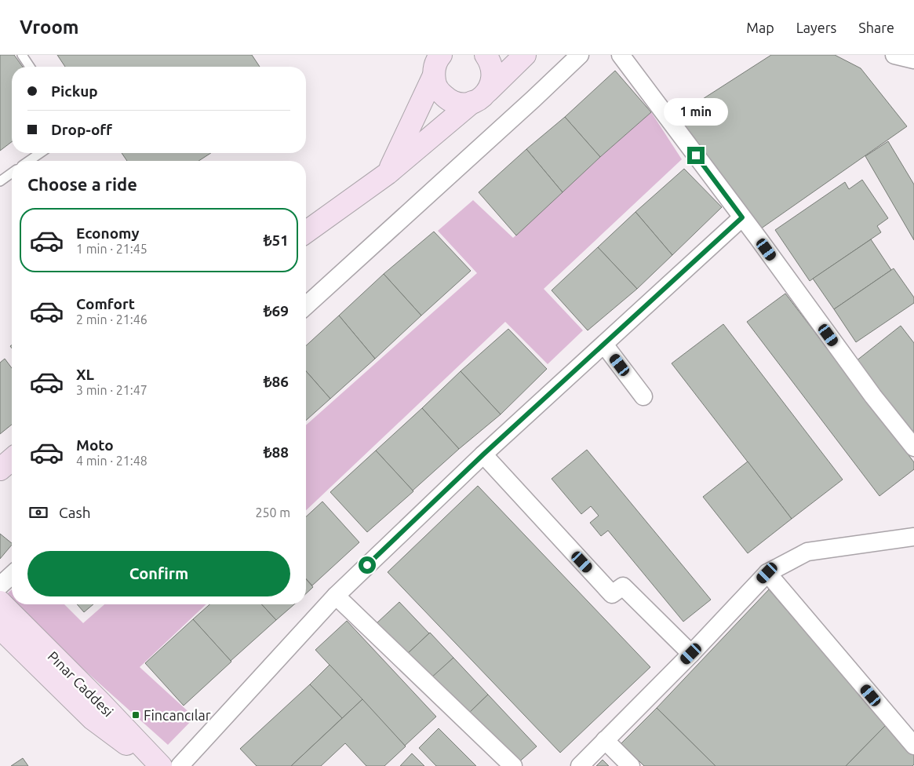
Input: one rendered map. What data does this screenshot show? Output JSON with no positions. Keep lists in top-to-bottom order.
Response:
{
  "streets": {
    "street": ["Pınar Caddesi"]
  },
  "places": {
    "transit": ["Fincancılar"]
  },
  "page": {
    "header": "Vroom",
    "nav": ["Map", "Layers", "Share"],
    "banner": ["Pickup", "Drop-off"],
    "bubble": "1 min",
    "heading": "Choose a ride",
    "list": [
      {
        "name": "Economy",
        "note": "1 min · 21:45",
        "value": "₺51"
      },
      {
        "name": "Comfort",
        "note": "2 min · 21:46",
        "value": "₺69"
      },
      {
        "name": "XL",
        "note": "3 min · 21:47",
        "value": "₺86"
      },
      {
        "name": "Moto",
        "note": "4 min · 21:48",
        "value": "₺88"
      }
    ],
    "pay": ["Cash", "250 m"],
    "buttons": "Confirm"
  }
}
